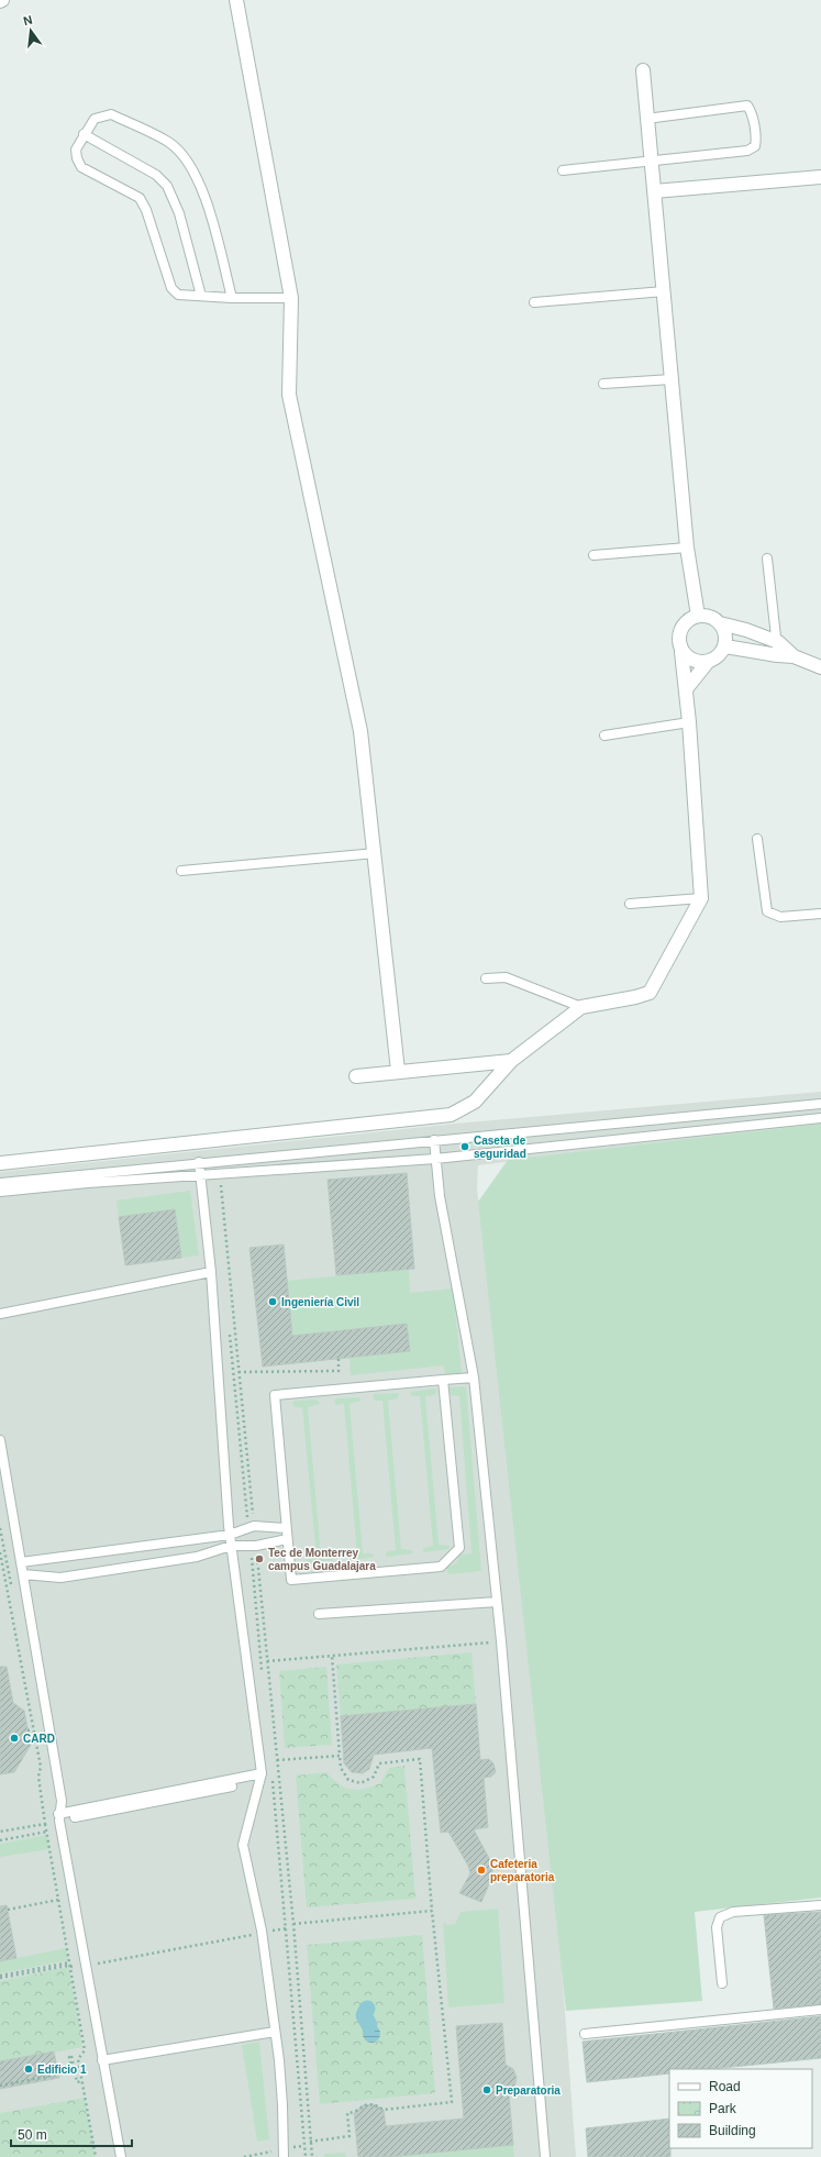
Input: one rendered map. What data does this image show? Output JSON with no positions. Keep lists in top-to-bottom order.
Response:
{
  "places": [
    "Caseta de seguridad",
    "Ingeniería Civil",
    "Tec de Monterrey campus Guadalajara",
    "CARD",
    "Cafeteria preparatoria",
    "Edificio 1",
    "Preparatoria"
  ],
  "legend": ["Road", "Park", "Building"],
  "scale_bar": "50 m",
  "north": "top"
}
